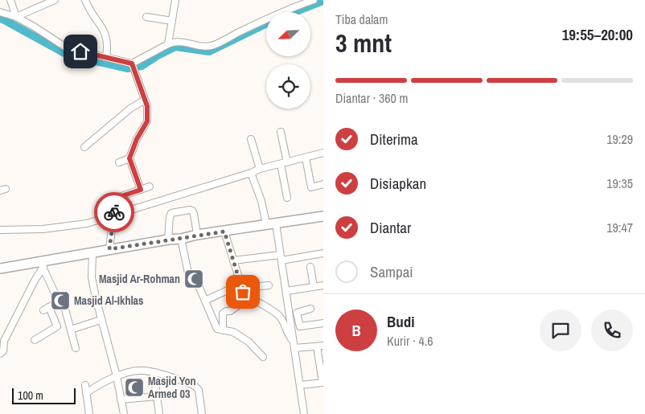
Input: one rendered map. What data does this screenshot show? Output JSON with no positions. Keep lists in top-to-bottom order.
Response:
{
  "places": {
    "mosque": ["Masjid Ar-Rohman", "Masjid Al-Ikhlas", "Masjid Yon Armed 03"]
  },
  "scale_bar": "100 m",
  "north": "bottom left",
  "page": {
    "heading": ["3 mnt", "Tiba dalam", "19:55–20:00"],
    "panel": ["Budi", "Kurir · 4.6"],
    "bar": "Diantar · 360 m",
    "list": [
      ["Diterima", "19:29"],
      ["Disiapkan", "19:35"],
      ["Diantar", "19:47"],
      "Sampai"
    ],
    "round": "B",
    "scale": "100 m"
  }
}
